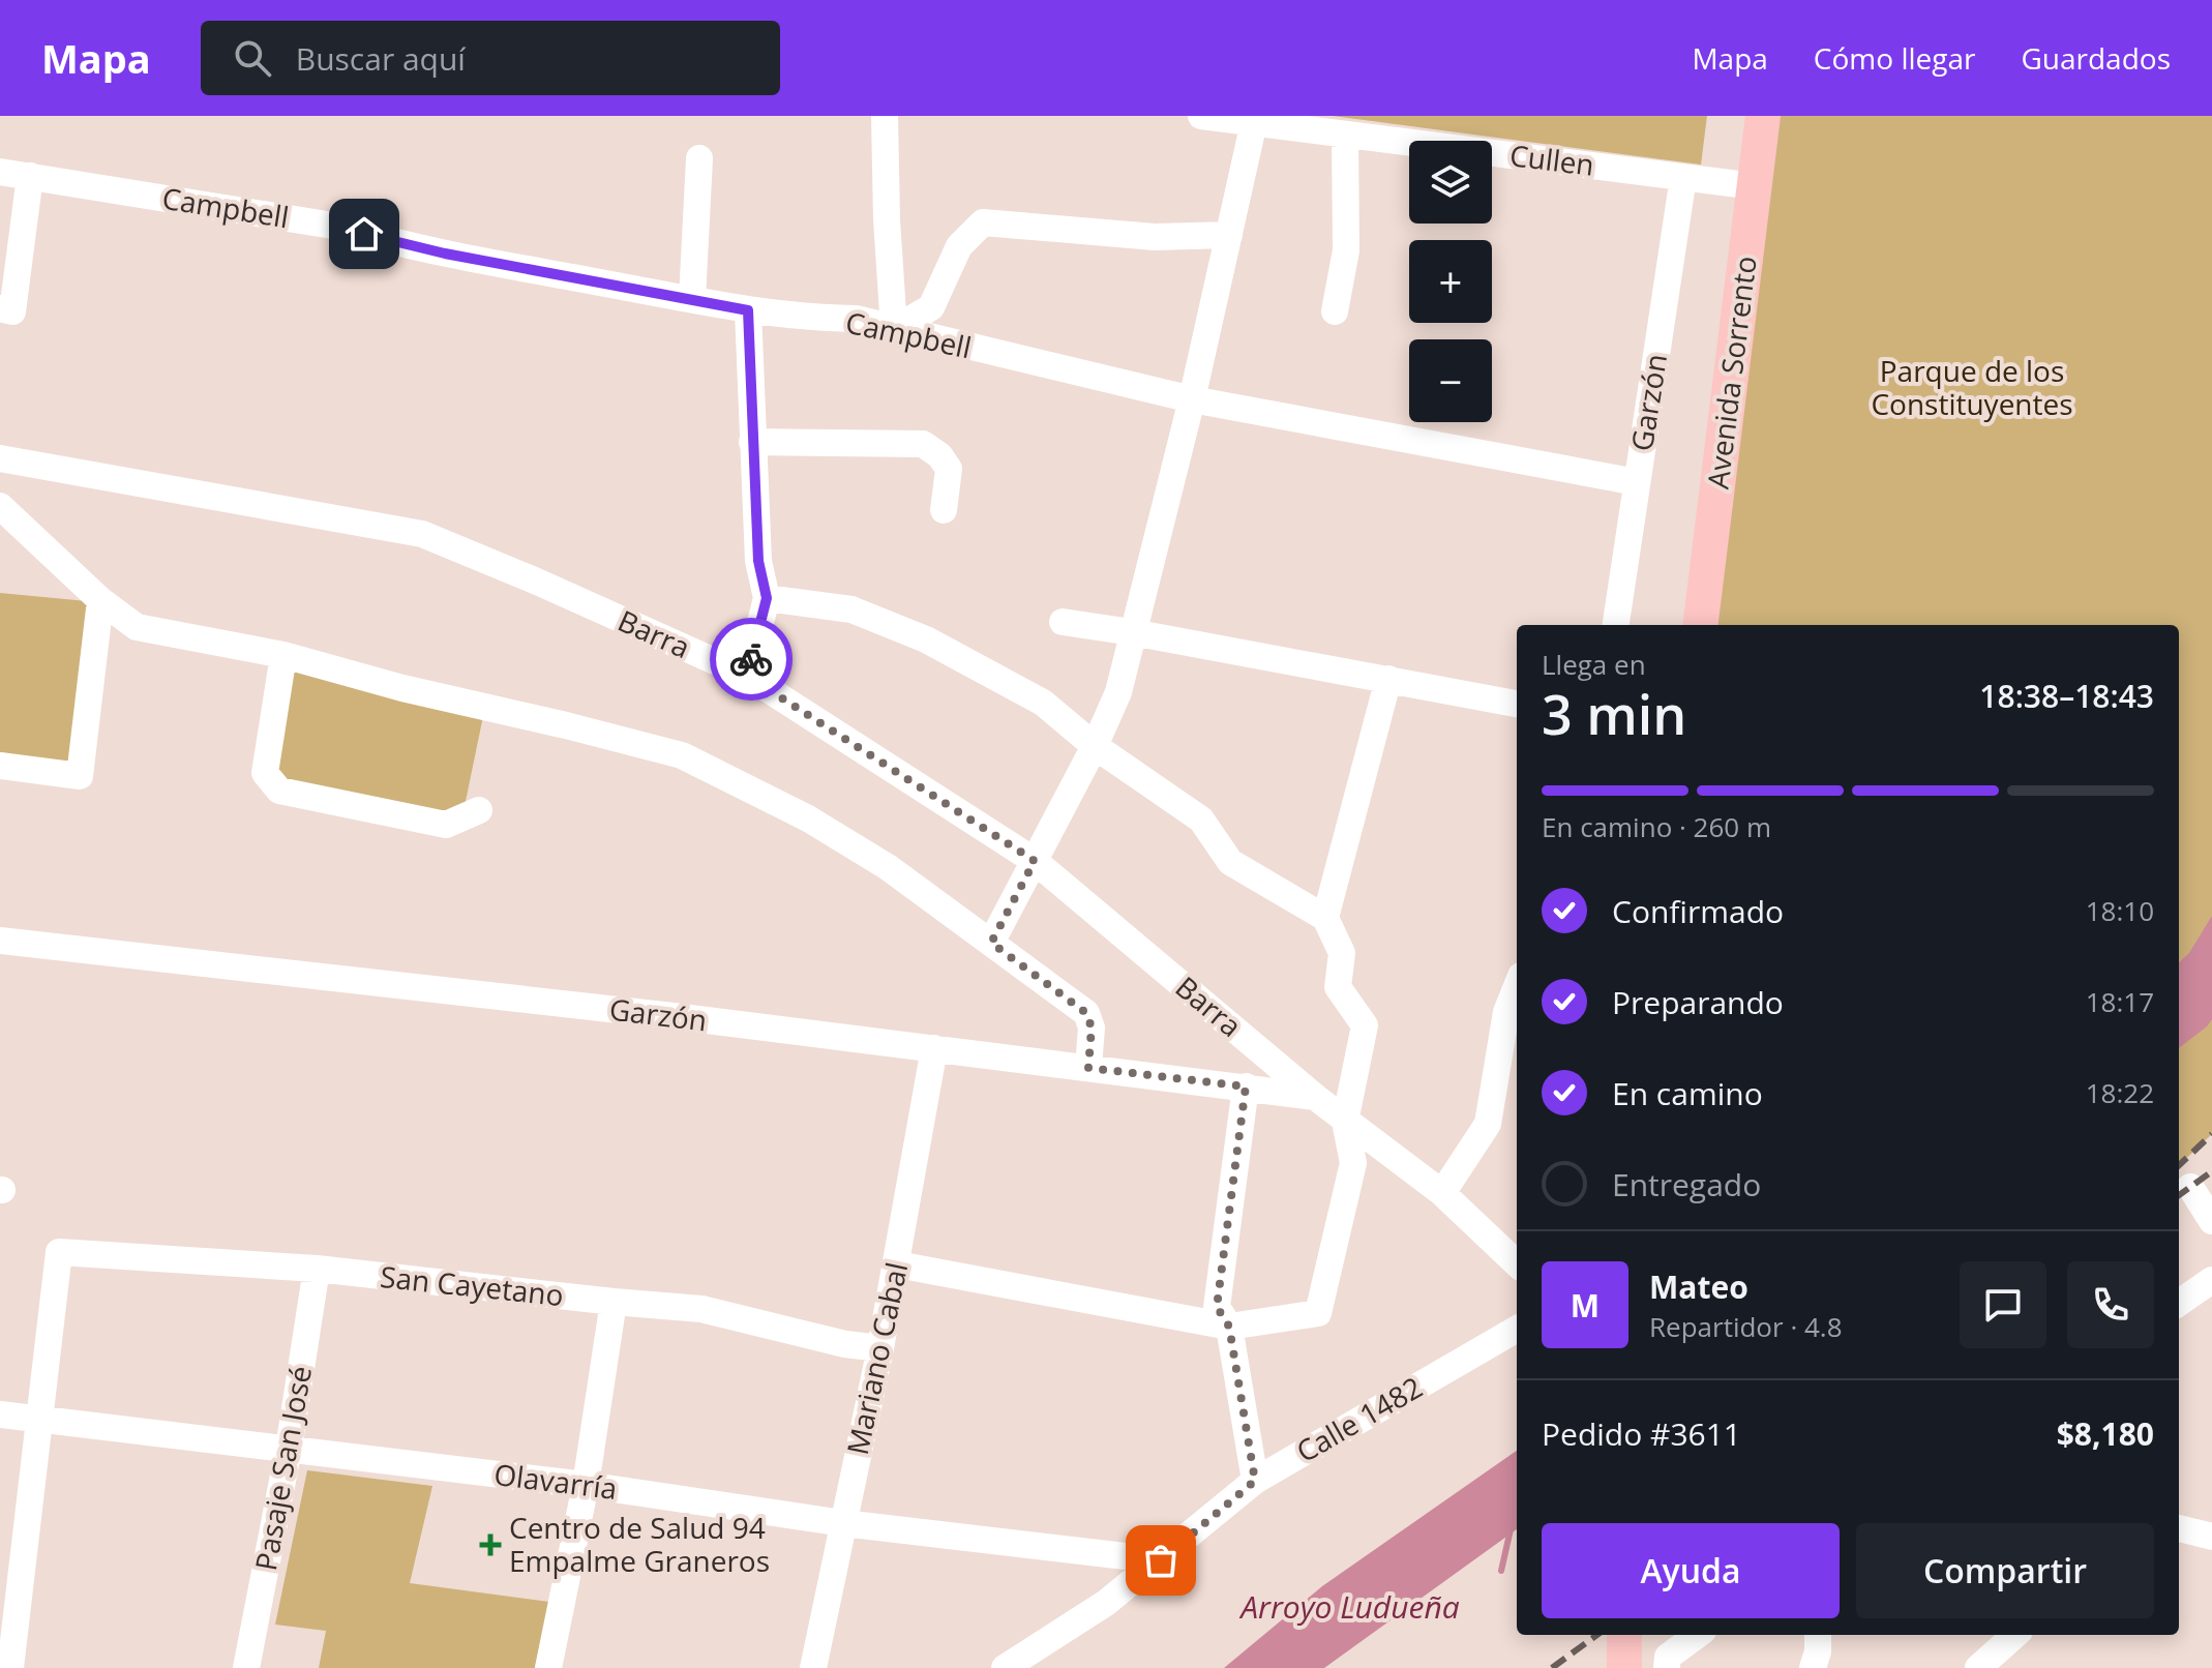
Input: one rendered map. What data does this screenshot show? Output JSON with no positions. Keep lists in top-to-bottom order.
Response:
{
  "streets": {
    "main road": ["Avenida Sorrento"],
    "street": [
      "Cullen",
      "Campbell",
      "Garzón",
      "Barra",
      "San Cayetano",
      "Mariano Cabal",
      "Calle 1482",
      "Pasaje San José",
      "Olavarría"
    ]
  },
  "crossings": [
    ["Cullen", "Avenida Sorrento"],
    ["Cullen", "Garzón"],
    ["Campbell", "Garzón"],
    ["Garzón", "Barra"],
    ["Garzón", "Mariano Cabal"],
    ["San Cayetano", "Mariano Cabal"],
    ["San Cayetano", "Pasaje San José"],
    ["San Cayetano", "Olavarría"],
    ["Mariano Cabal", "Olavarría"],
    ["Calle 1482", "Olavarría"],
    ["Pasaje San José", "Olavarría"]
  ],
  "water": ["Arroyo Ludueña"],
  "parks": ["Parque de los Constituyentes"],
  "places": {
    "health": ["Centro de Salud 94 Empalme Graneros"]
  },
  "page": {
    "header": "Mapa",
    "search": "Buscar aquí",
    "nav": ["Mapa", "Cómo llegar", "Guardados"],
    "map_buttons": ["+", "−"],
    "heading": ["3 min", "Llega en", "18:38–18:43"],
    "panel": [
      "Mateo",
      "Repartidor · 4.8",
      "Pedido #3611",
      "$8,180"
    ],
    "bar": "En camino · 260 m",
    "list": [
      ["Confirmado", "18:10"],
      ["Preparando", "18:17"],
      ["En camino", "18:22"],
      "Entregado"
    ],
    "round": "M",
    "buttons": ["Ayuda", "Compartir"]
  }
}
